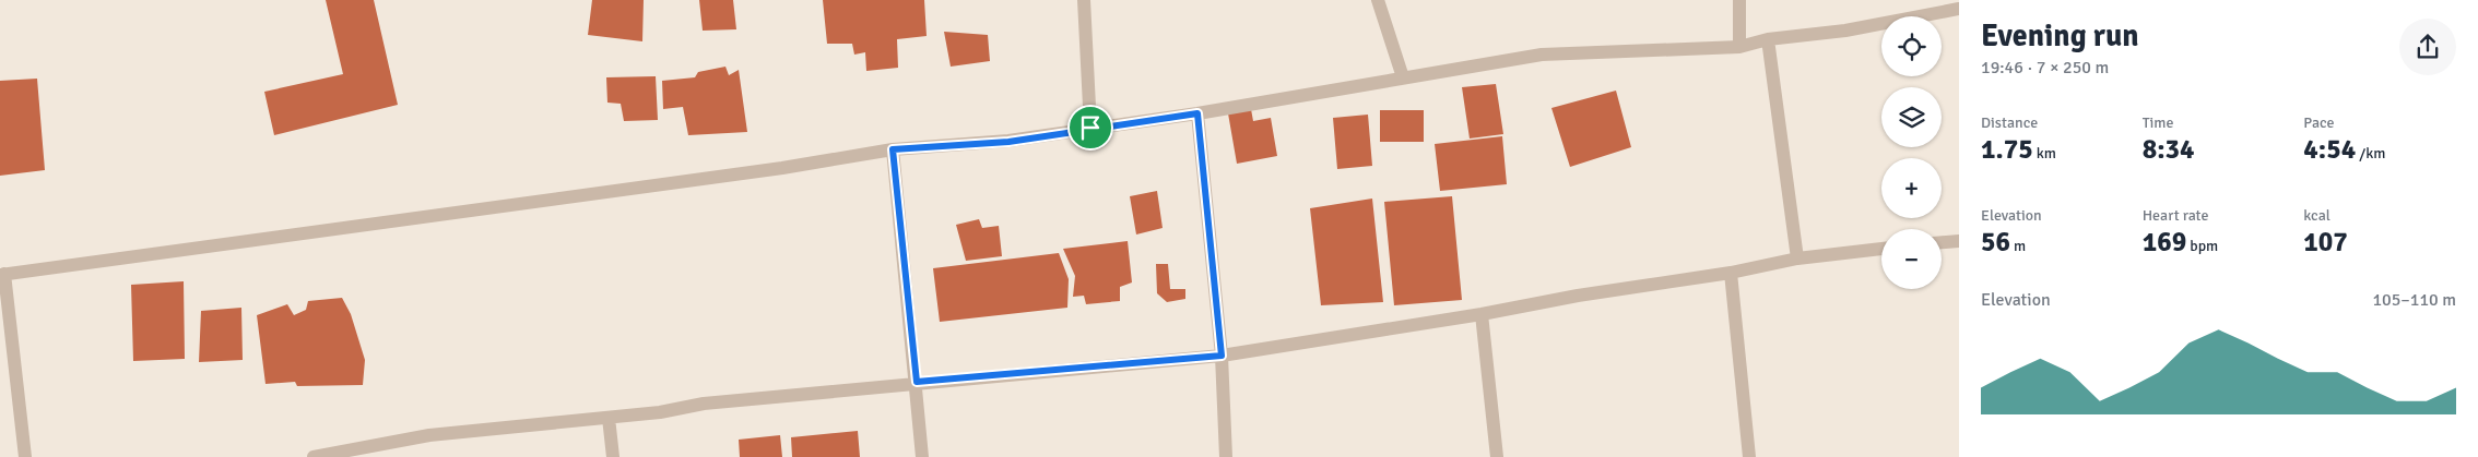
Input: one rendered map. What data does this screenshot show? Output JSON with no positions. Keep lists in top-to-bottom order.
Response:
{
  "page": {
    "heading": ["Evening run", "19:46 · 7 × 250 m"],
    "map_buttons": ["+", "−"],
    "stats": [
      ["Distance", "1.75 km"],
      ["Time", "8:34"],
      ["Pace", "4:54 /km"],
      ["Elevation", "56 m"],
      ["Heart rate", "169 bpm"],
      ["kcal", "107"]
    ],
    "chart": ["Elevation", "105–110 m"]
  }
}
